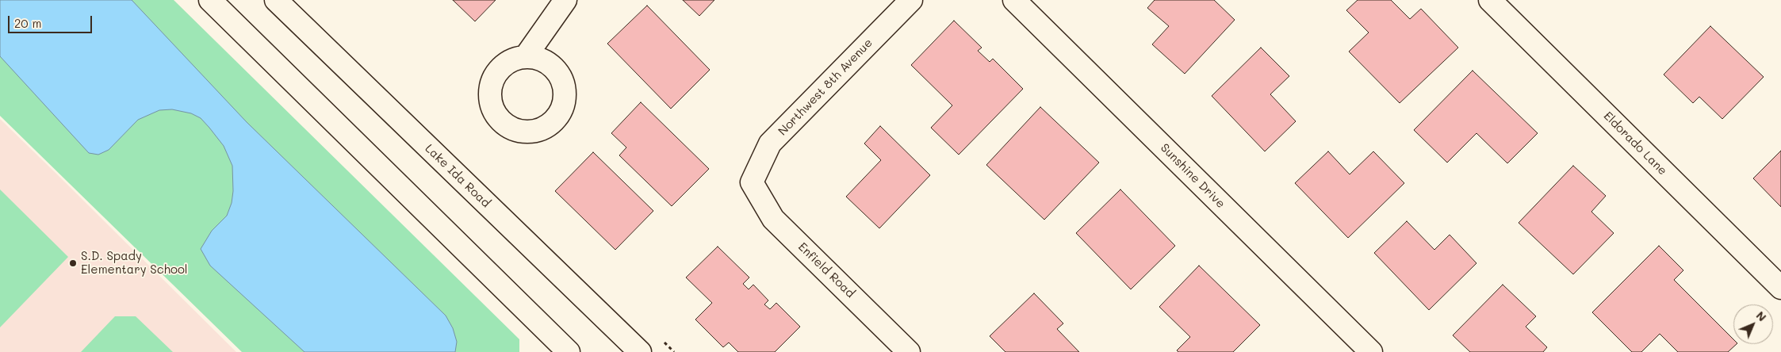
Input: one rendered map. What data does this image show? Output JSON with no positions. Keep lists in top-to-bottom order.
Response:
{
  "streets": {
    "street": [
      "Northwest 8th Avenue",
      "Eldorado Lane",
      "Lake Ida Road",
      "Sunshine Drive",
      "Enfield Road"
    ]
  },
  "crossings": [
    ["Northwest 8th Avenue", "Enfield Road"]
  ],
  "places": ["S.D. Spady Elementary School"],
  "scale_bar": "20 m",
  "north": "top right"
}
